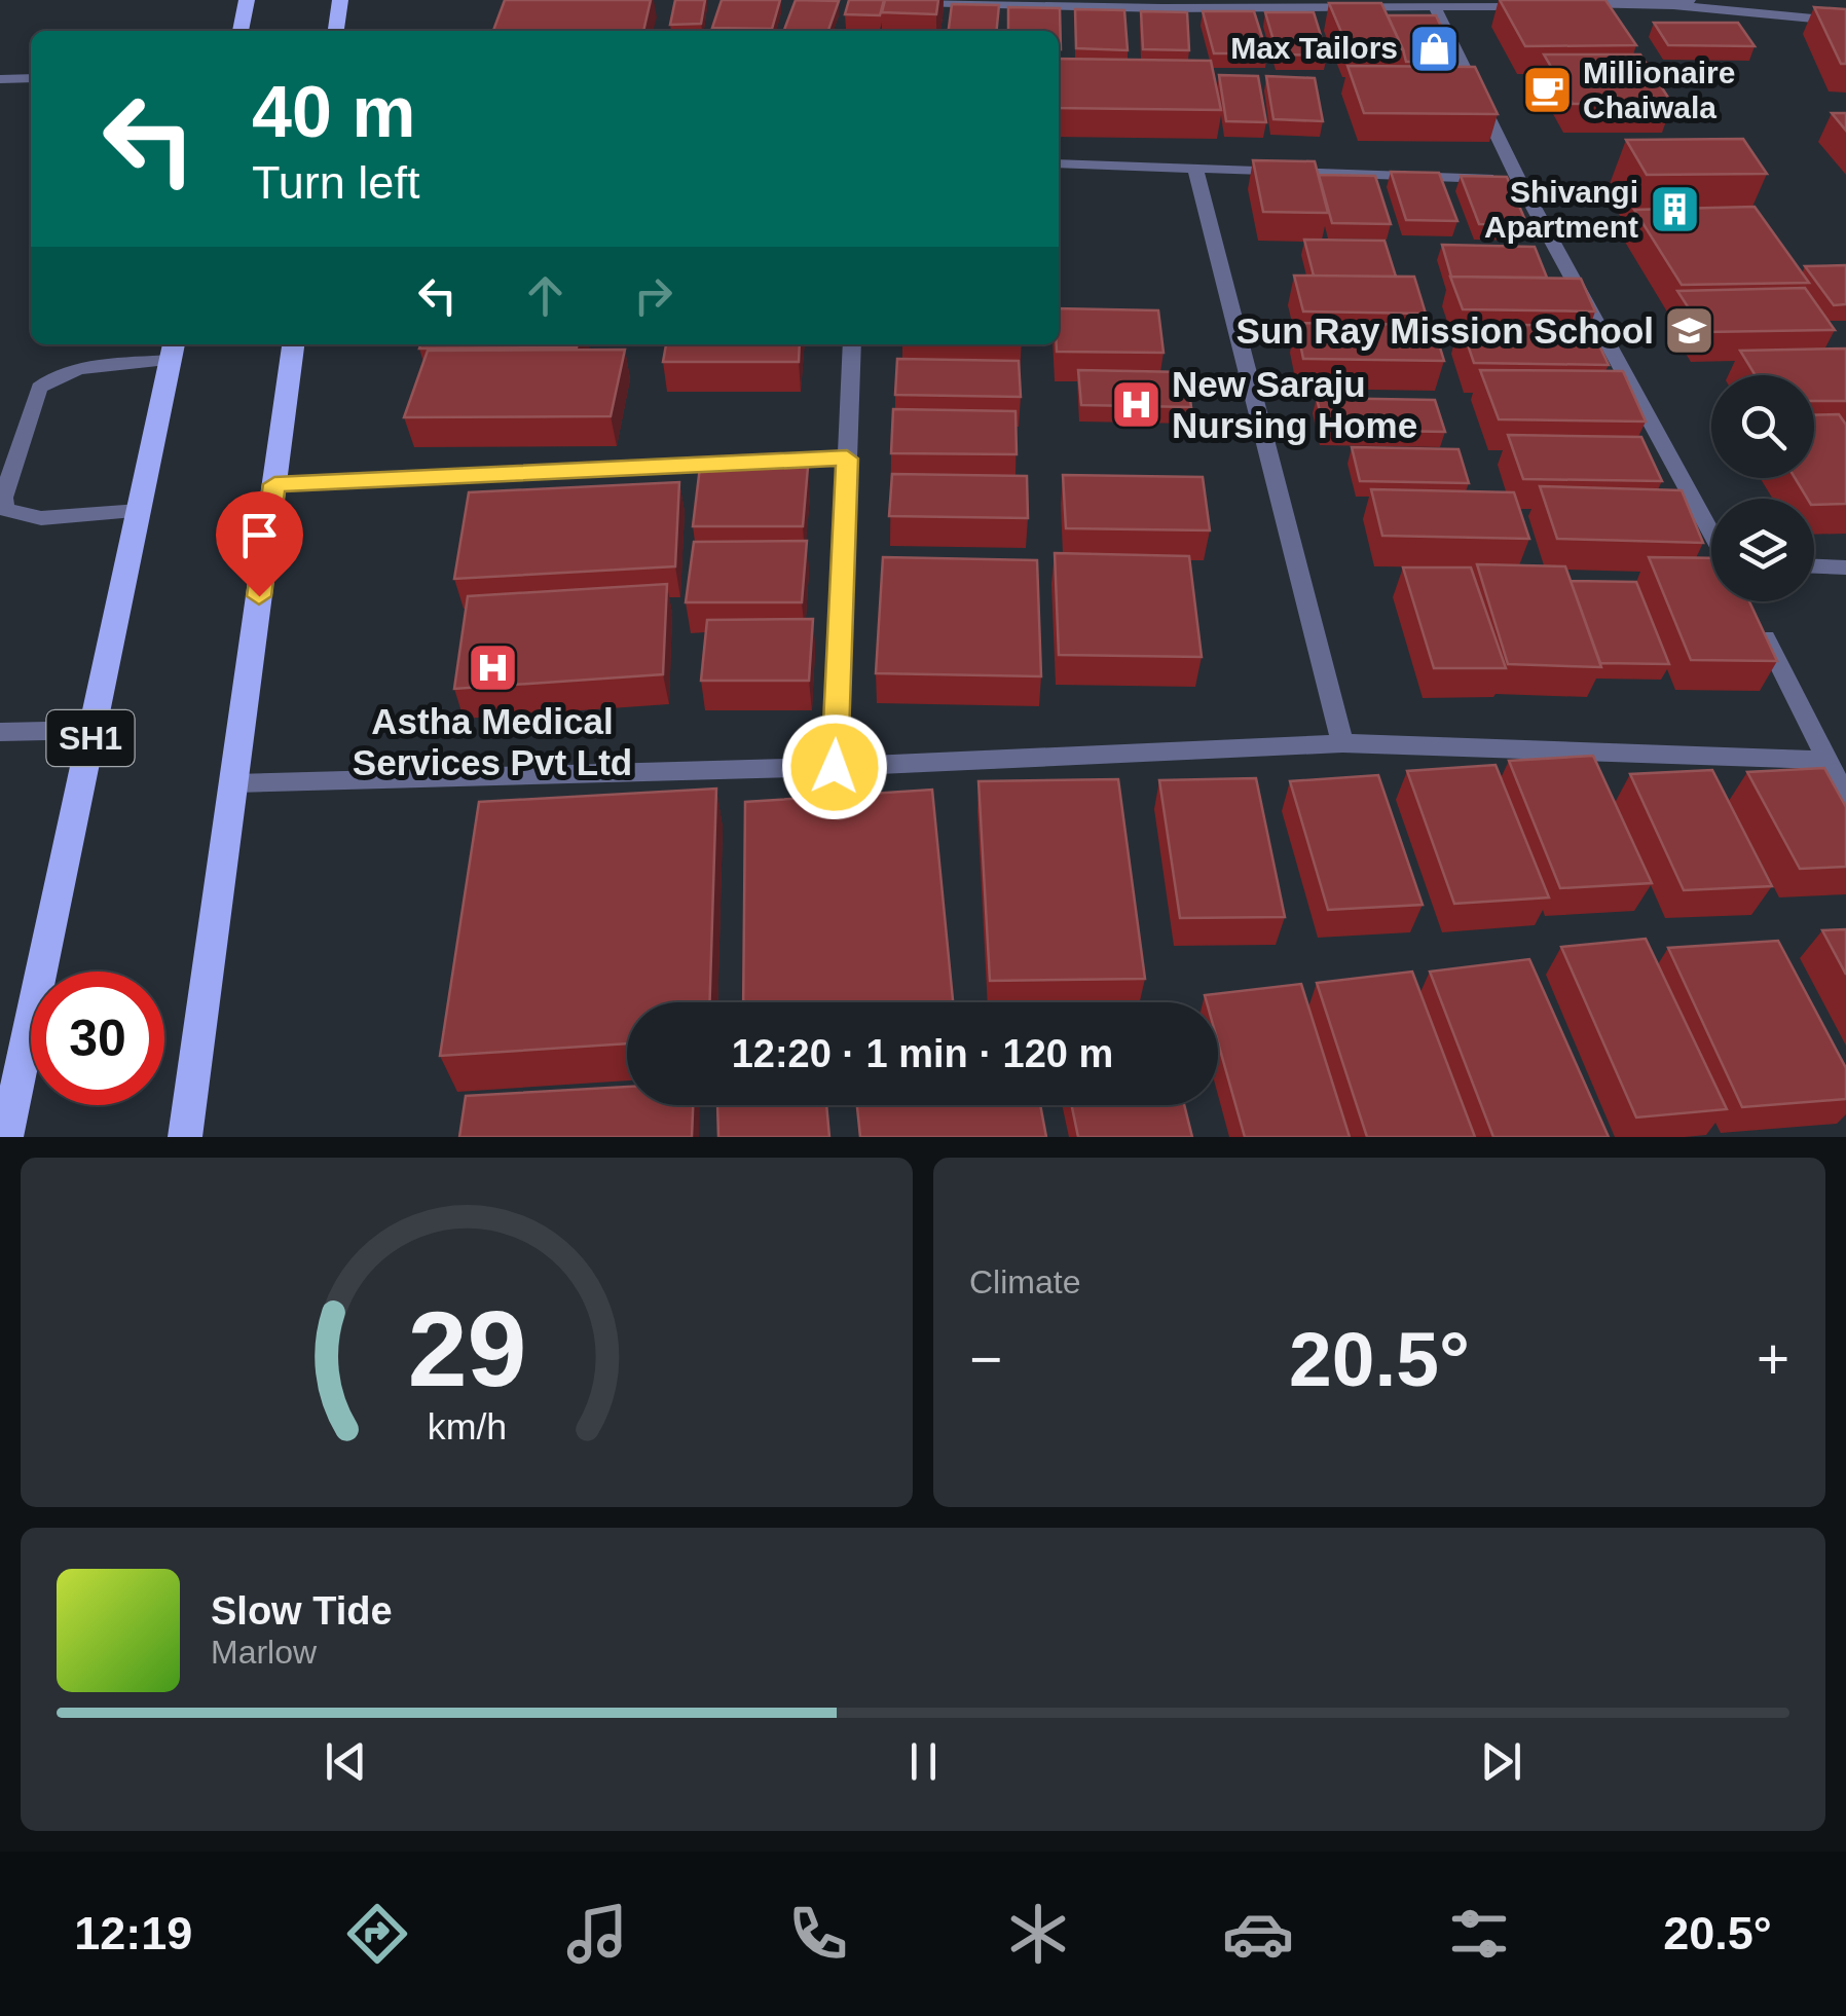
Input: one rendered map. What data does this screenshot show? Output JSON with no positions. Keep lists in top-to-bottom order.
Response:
{
  "streets": {
    "main road": ["SH1"]
  },
  "places": {
    "shop": ["Max Tailors"],
    "cafe": ["Millionaire Chaiwala"],
    "building": ["Shivangi Apartment"],
    "school or university": ["Sun Ray Mission School"],
    "hospital": ["New Saraju Nursing Home", "Astha Medical Services Pvt Ltd"]
  },
  "page": {
    "turn": ["40 m", "Turn left"],
    "limit": "30",
    "trip": "12:20 · 1 min · 120 m",
    "tile": "Climate",
    "heat": ["−", "20.5°", "+"],
    "song": ["Slow Tide", "Marlow"],
    "tabs": ["12:19", "20.5°"],
    "gauge": ["29", "km/h"]
  }
}
